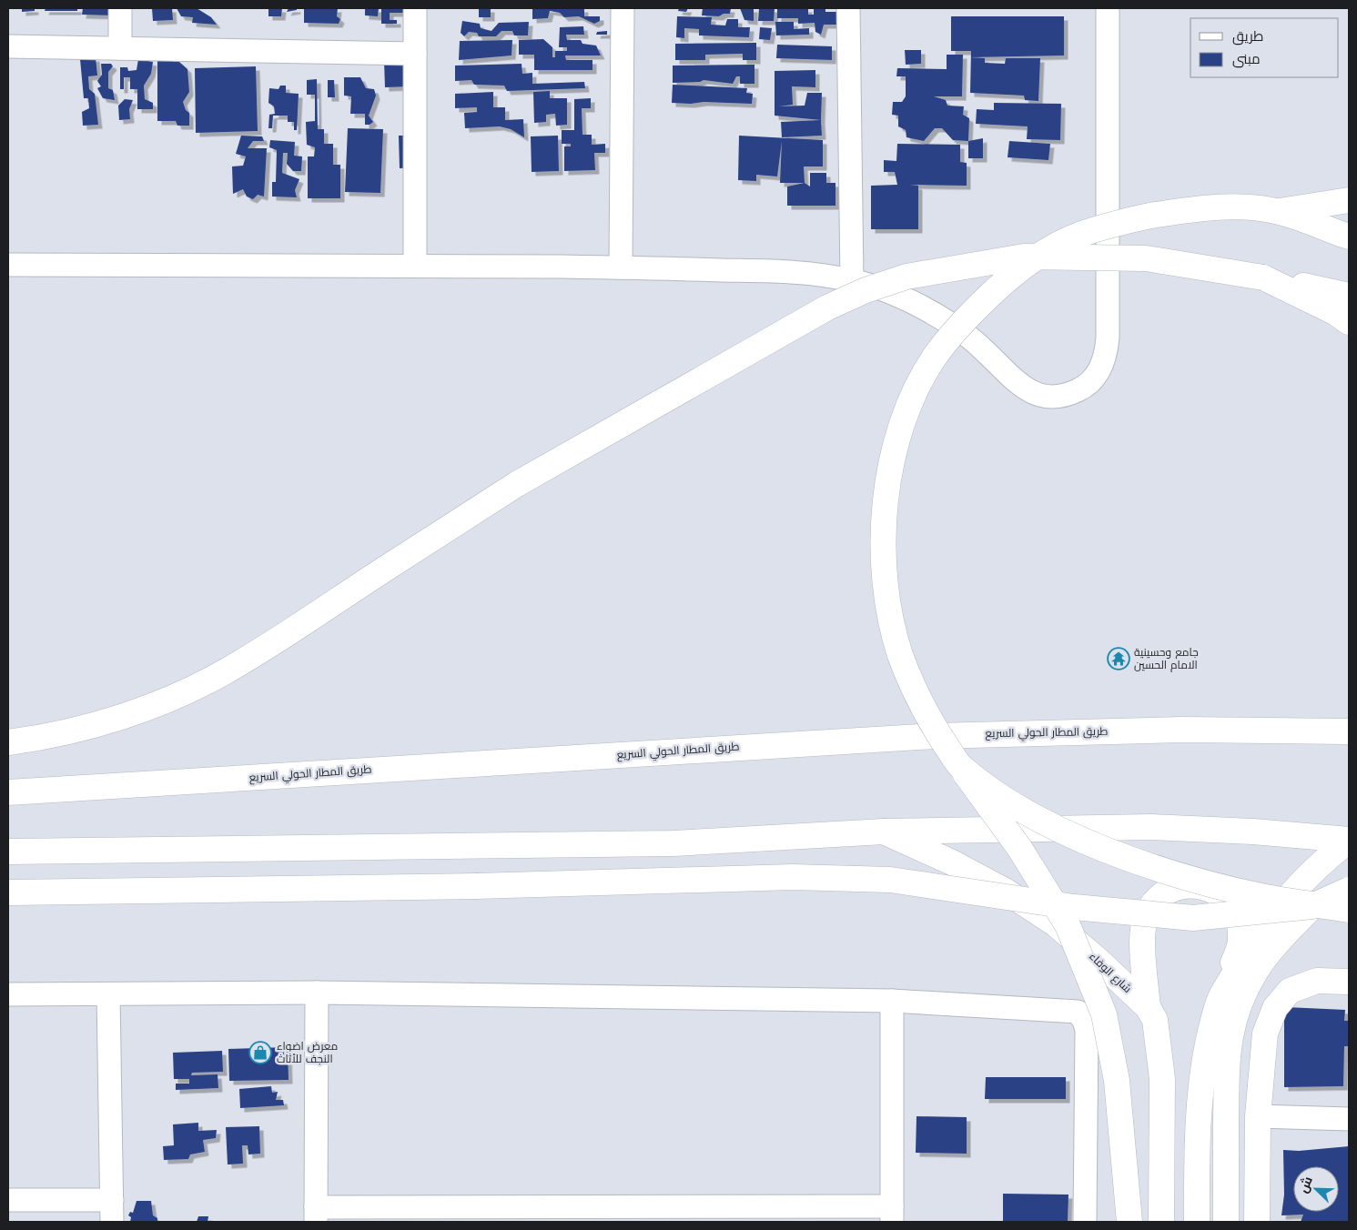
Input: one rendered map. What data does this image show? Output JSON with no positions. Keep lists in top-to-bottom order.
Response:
{
  "streets": {
    "main road": ["طريق المطار الحولي السريع", "شارع الوفاء"]
  },
  "places": {
    "temple": ["جامع وحسينية الامام الحسين"],
    "shop": ["معرض اضواء النجف للأثاث"]
  },
  "legend": ["طريق", "مبنى"],
  "north": "top left"
}
